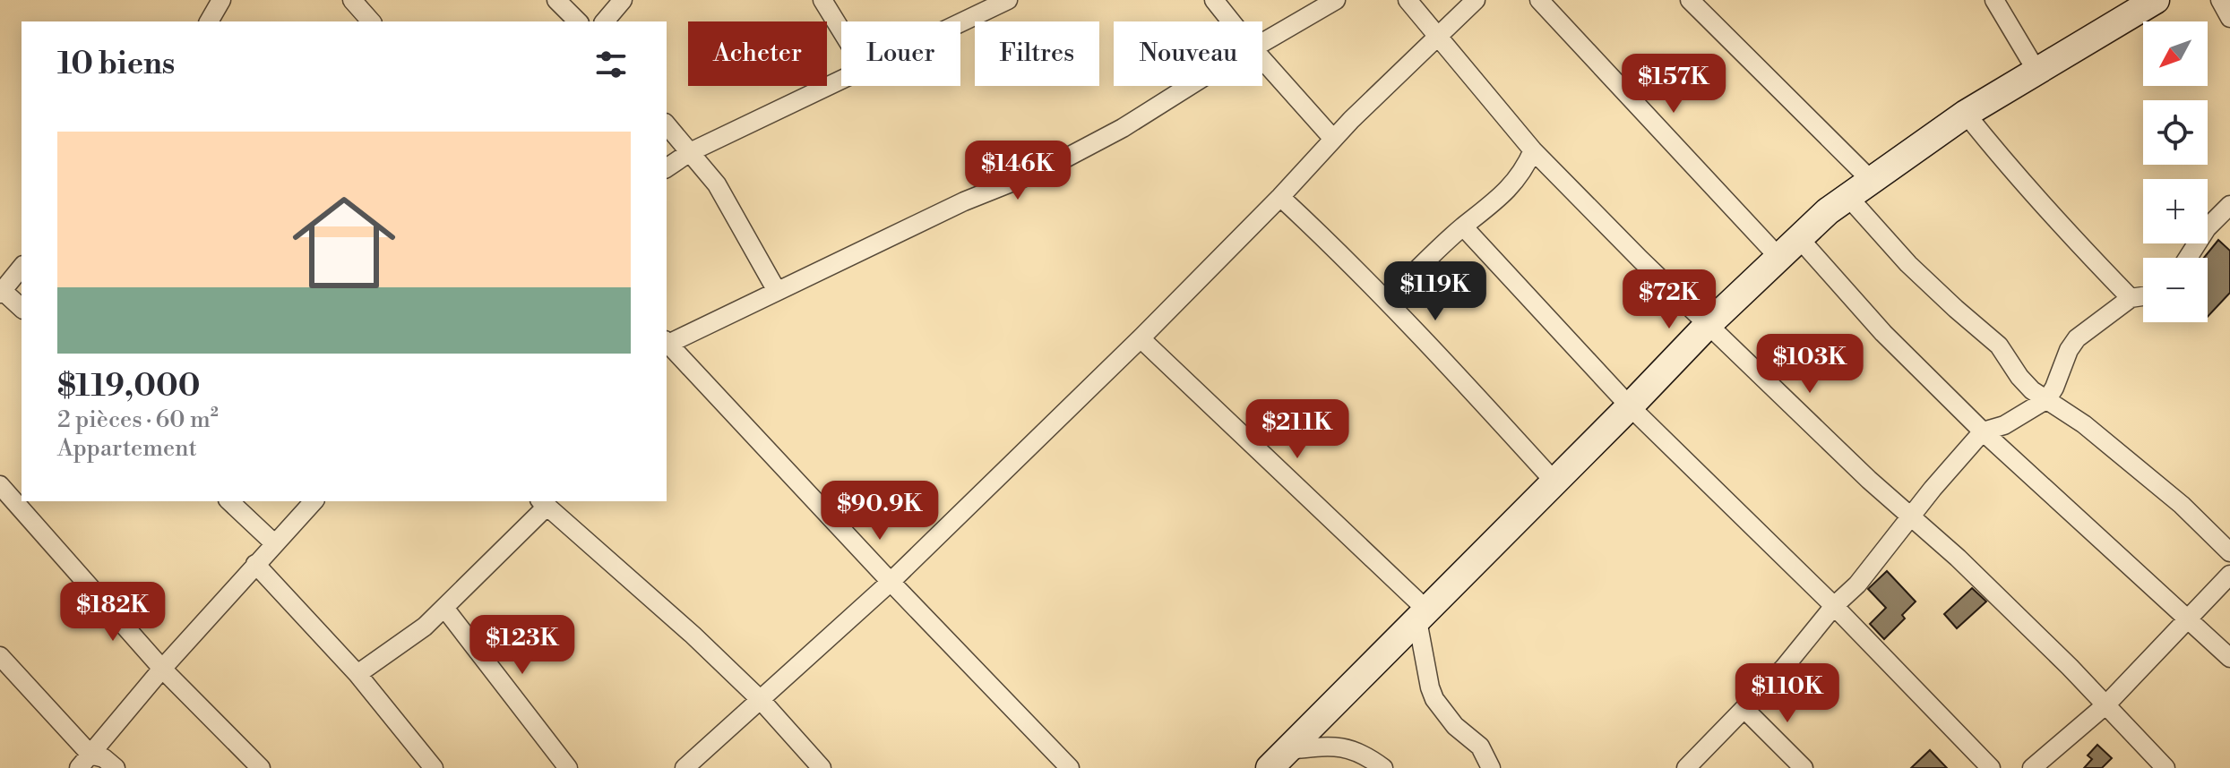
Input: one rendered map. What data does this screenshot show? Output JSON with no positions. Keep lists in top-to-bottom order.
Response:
{
  "north": "bottom left",
  "page": {
    "map_buttons": ["+", "−"],
    "chip": [
      "Acheter",
      "Louer",
      "Filtres",
      "Nouveau"
    ],
    "heading": "10 biens",
    "price": [
      "$157K",
      "$146K",
      "$119K",
      "$72K",
      "$103K",
      "$211K",
      "$90.9K",
      "$182K",
      "$123K",
      "$110K"
    ],
    "list": [
      {
        "name": "$119,000",
        "note": "2 pièces · 60 m² · Appartement"
      }
    ]
  }
}
